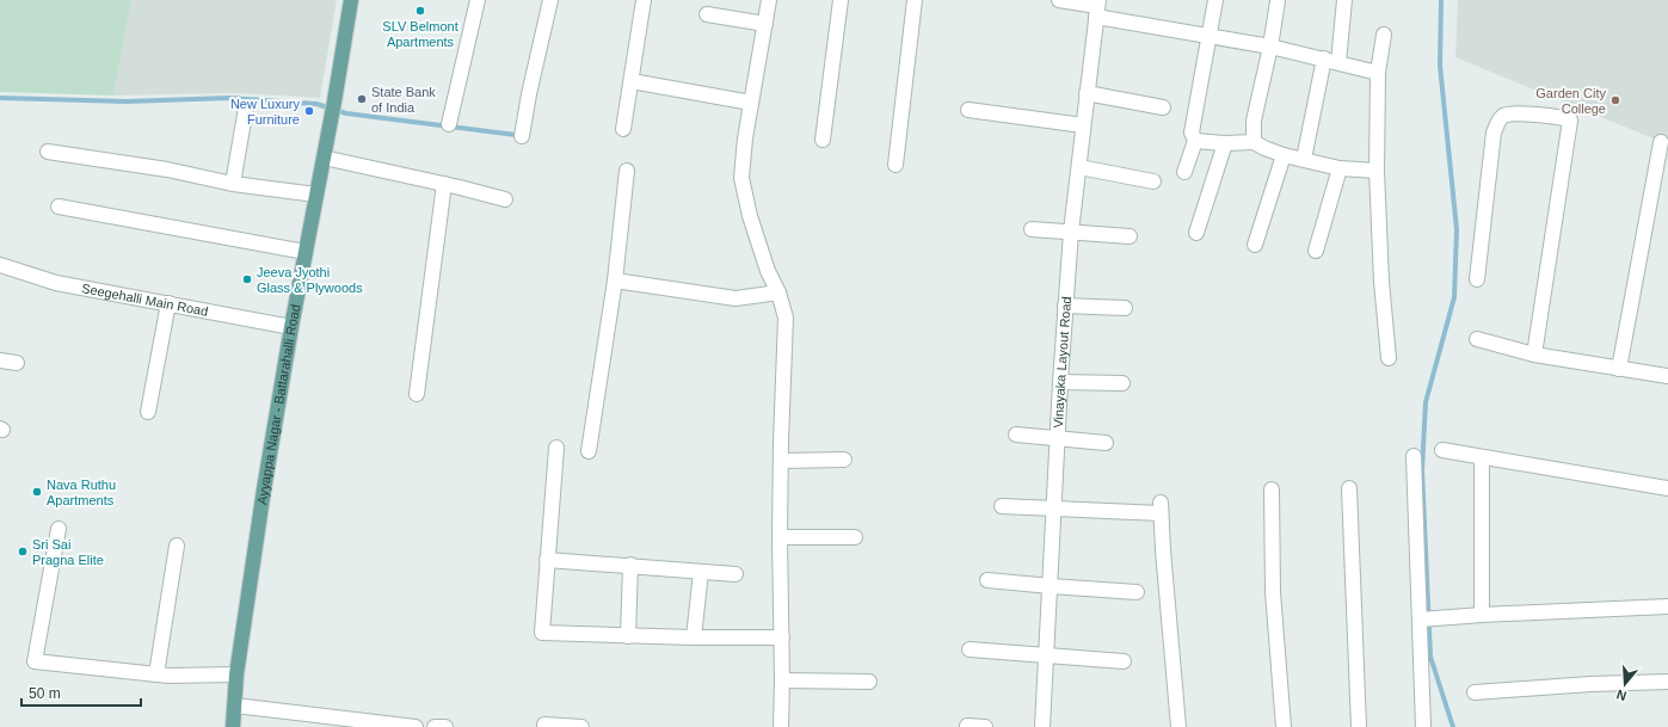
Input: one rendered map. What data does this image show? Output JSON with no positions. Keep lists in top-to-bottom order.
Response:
{
  "streets": {
    "main road": ["Ayyappa Nagar - Battarahalli Road"],
    "street": ["Seegehalli Main Road", "Vinayaka Layout Road"]
  },
  "crossings": [
    ["Seegehalli Main Road", "Ayyappa Nagar - Battarahalli Road"]
  ],
  "places": [
    "SLV Belmont Apartments",
    "State Bank of India",
    "Garden City College",
    "New Luxury Furniture",
    "Jeeva Jyothi Glass & Plywoods",
    "Nava Ruthu Apartments",
    "Sri Sai Pragna Elite"
  ],
  "scale_bar": "50 m",
  "north": "bottom"
}
